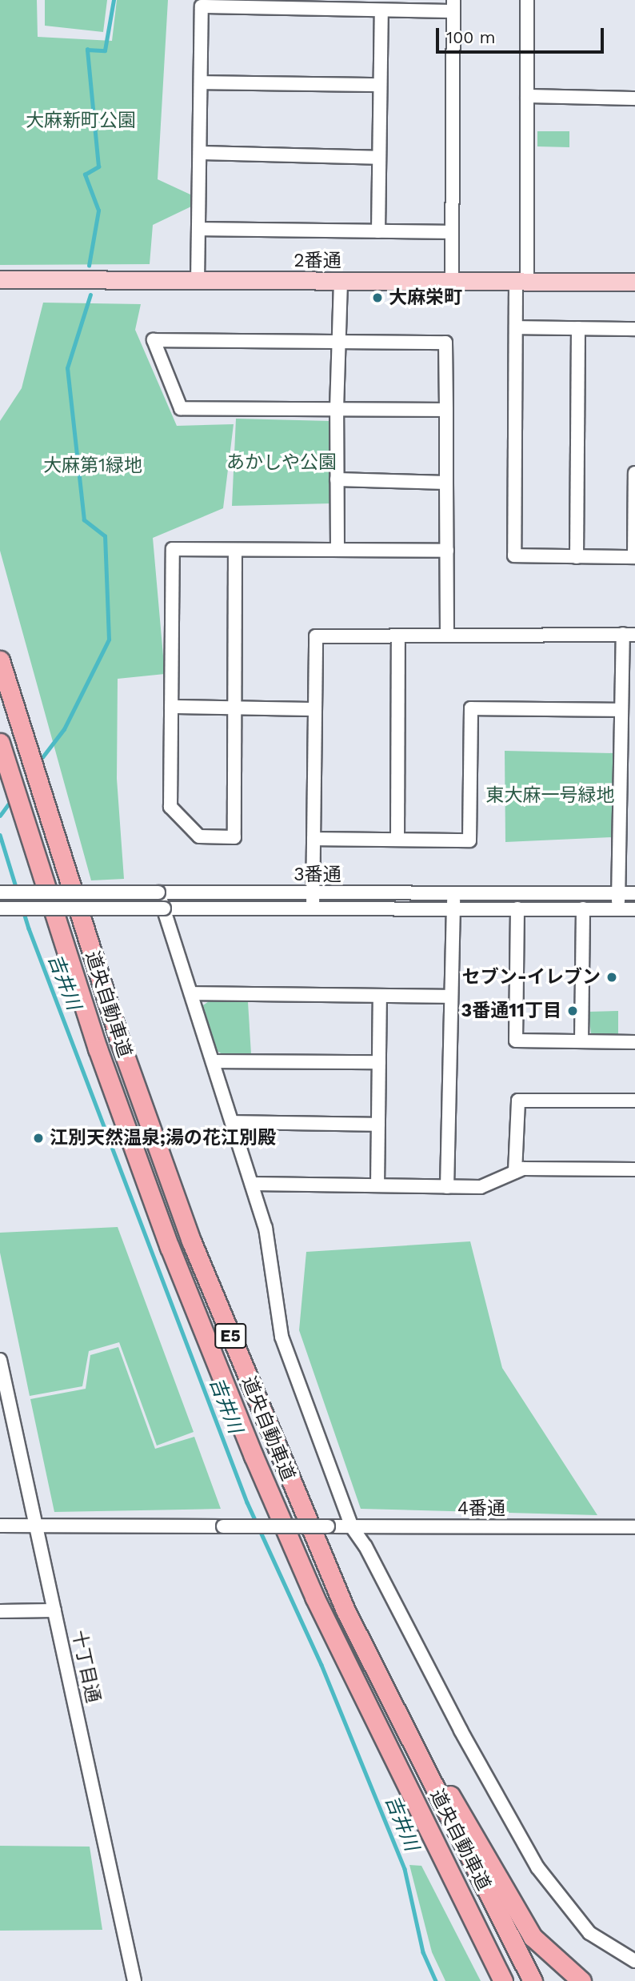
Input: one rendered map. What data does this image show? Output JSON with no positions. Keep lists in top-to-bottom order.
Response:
{
  "streets": {
    "highway": ["道央自動車道", "E5"],
    "main road": ["2番通"],
    "street": ["3番通", "4番通", "十丁目通"]
  },
  "crossings": [
    ["4番通", "十丁目通"]
  ],
  "water": ["吉井川"],
  "parks": [
    "大麻新町公園",
    "あかしや公園",
    "大麻第1緑地",
    "東大麻一号緑地"
  ],
  "places": [
    "大麻栄町",
    "セブン-イレブン",
    "3番通11丁目",
    "江別天然温泉;湯の花江別殿"
  ],
  "scale_bar": "100 m"
}
